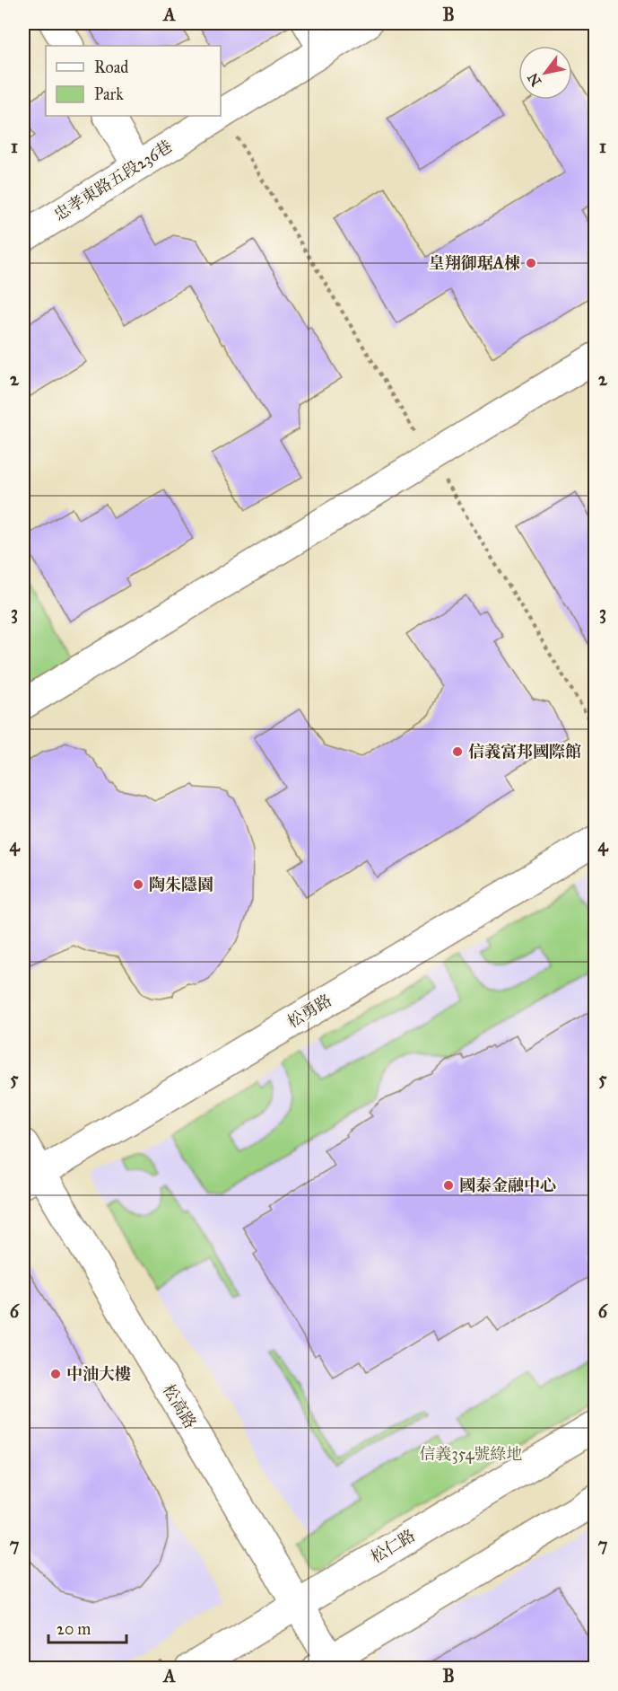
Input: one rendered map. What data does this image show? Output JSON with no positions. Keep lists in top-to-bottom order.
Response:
{
  "streets": {
    "street": [
      "忠孝東路五段236巷",
      "松勇路",
      "松高路",
      "松仁路"
    ]
  },
  "crossings": [
    ["松勇路", "松高路"],
    ["松高路", "松仁路"]
  ],
  "parks": ["信義354號綠地"],
  "places": [
    "皇翔御琚A棟",
    "信義富邦國際館",
    "陶朱隱園",
    "國泰金融中心",
    "中油大樓"
  ],
  "legend": ["Road", "Park"],
  "scale_bar": "20 m",
  "north": "bottom left",
  "grid": {
    "columns": ["A", "B"],
    "rows": [
      "1",
      "2",
      "3",
      "4",
      "5",
      "6",
      "7"
    ]
  }
}
